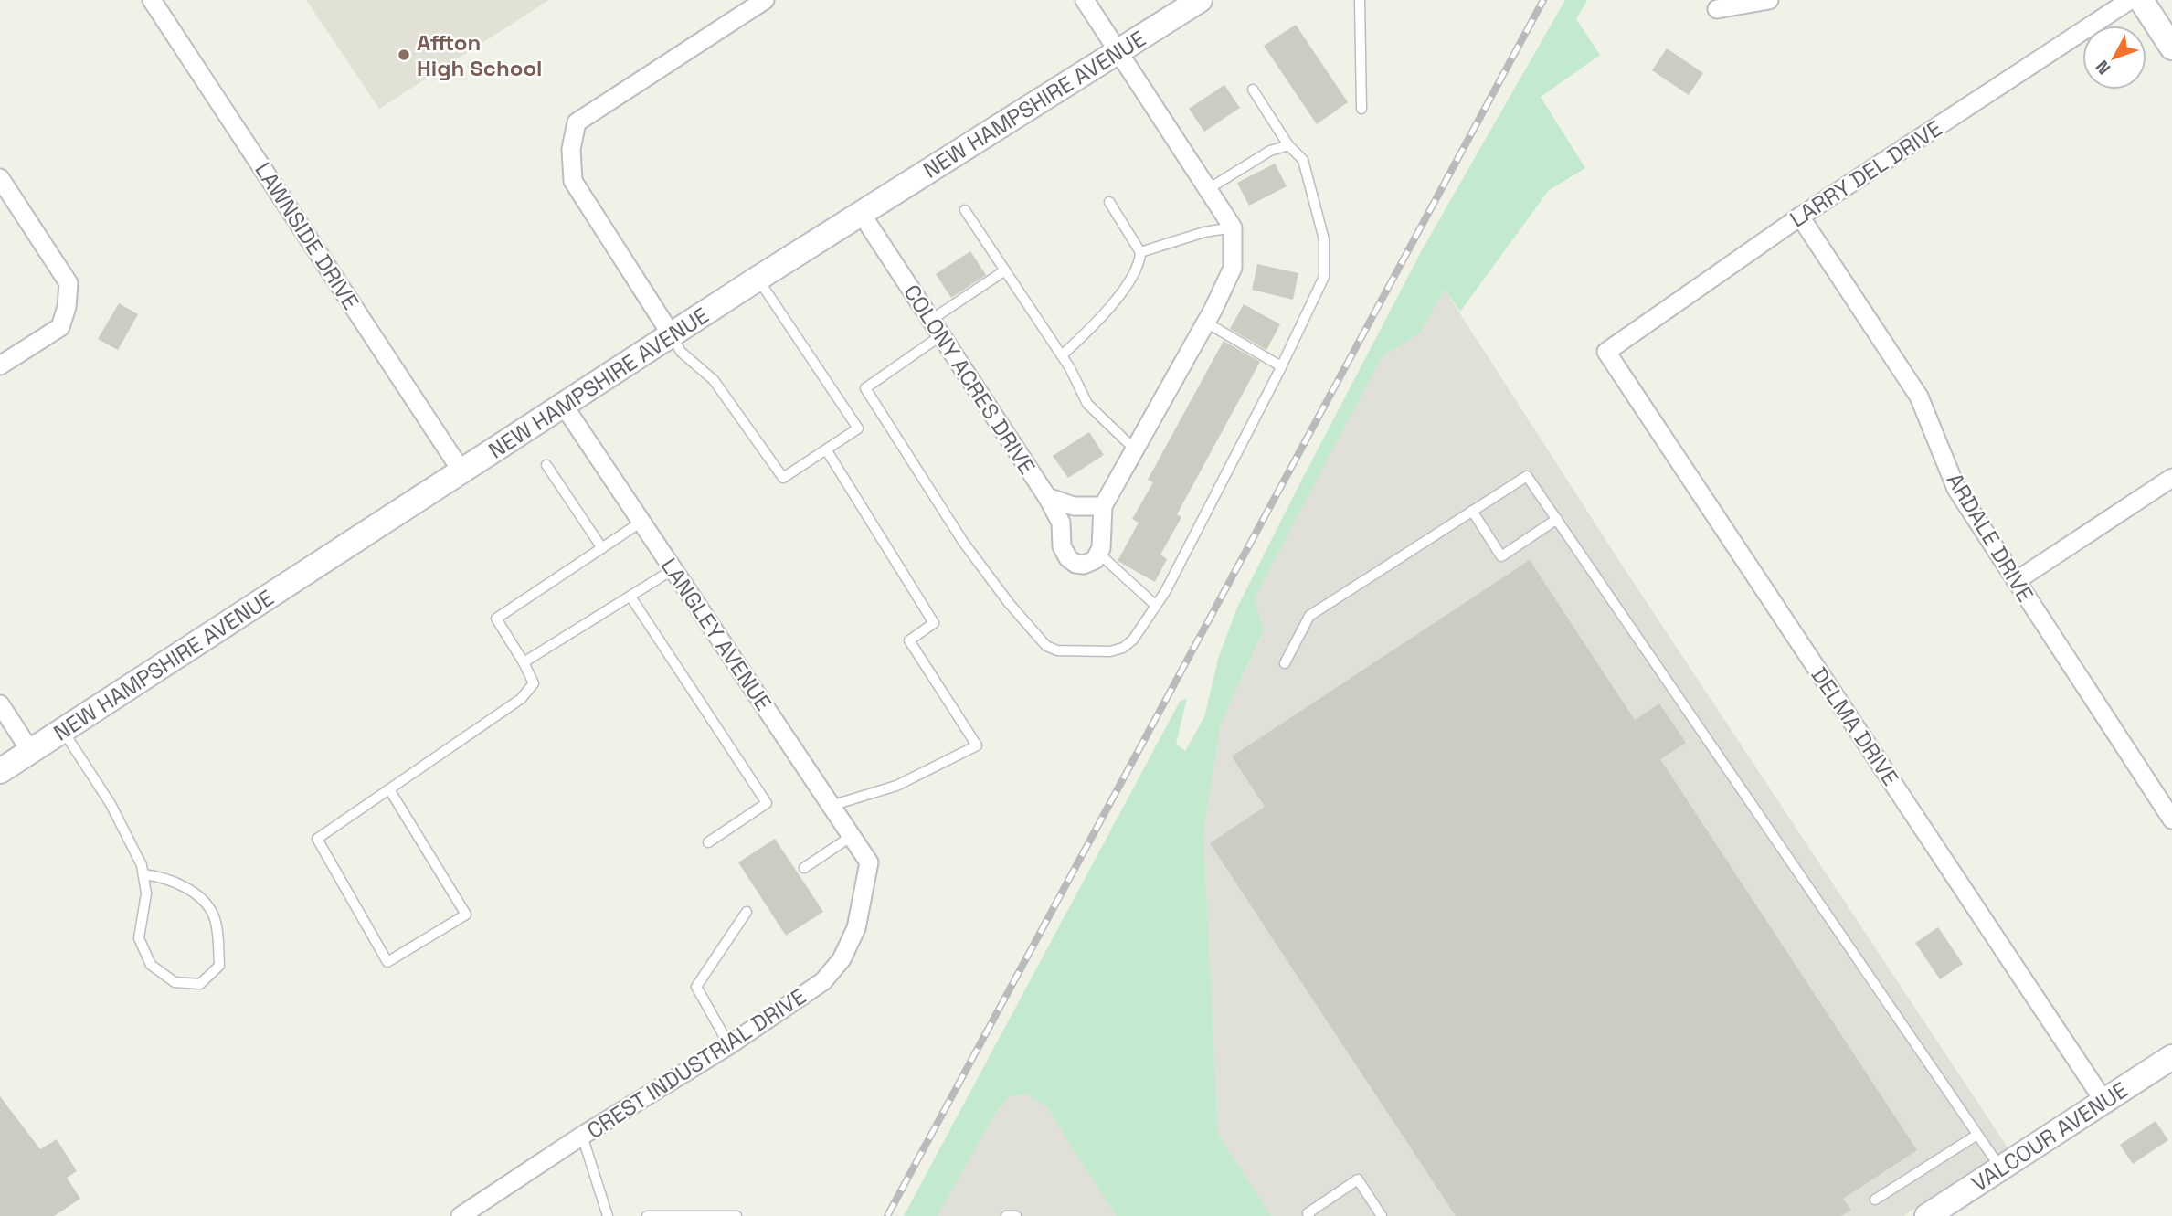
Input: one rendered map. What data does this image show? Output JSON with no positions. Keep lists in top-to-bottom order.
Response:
{
  "streets": {
    "street": [
      "NEW HAMPSHIRE AVENUE",
      "LARRY DEL DRIVE",
      "LAWNSIDE DRIVE",
      "COLONY ACRES DRIVE",
      "ARDALE DRIVE",
      "LANGLEY AVENUE",
      "DELMA DRIVE",
      "CREST INDUSTRIAL DRIVE",
      "VALCOUR AVENUE"
    ]
  },
  "crossings": [
    ["NEW HAMPSHIRE AVENUE", "LAWNSIDE DRIVE"],
    ["NEW HAMPSHIRE AVENUE", "COLONY ACRES DRIVE"],
    ["NEW HAMPSHIRE AVENUE", "LANGLEY AVENUE"],
    ["LARRY DEL DRIVE", "ARDALE DRIVE"],
    ["LARRY DEL DRIVE", "DELMA DRIVE"],
    ["LANGLEY AVENUE", "CREST INDUSTRIAL DRIVE"],
    ["DELMA DRIVE", "VALCOUR AVENUE"]
  ],
  "places": ["Affton High School"],
  "north": "bottom left"
}
